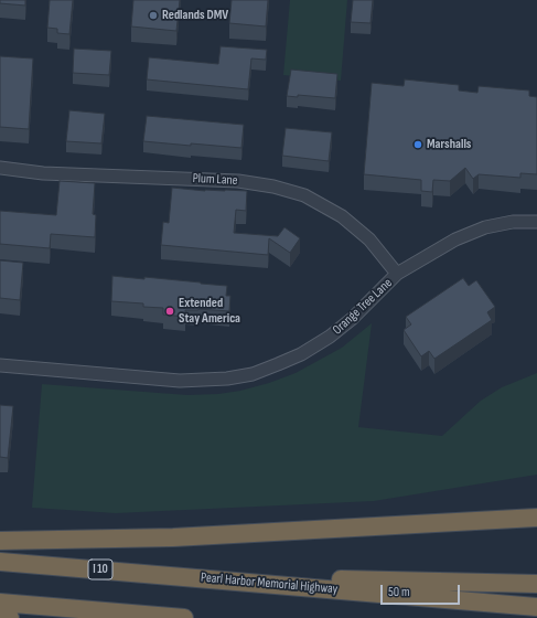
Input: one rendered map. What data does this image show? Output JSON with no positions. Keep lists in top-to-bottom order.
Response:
{
  "streets": {
    "highway": ["I 10", "Pearl Harbor Memorial Highway"],
    "street": ["Plum Lane", "Orange Tree Lane"]
  },
  "crossings": [
    ["Plum Lane", "Orange Tree Lane"]
  ],
  "places": ["Redlands DMV", "Marshalls", "Extended Stay America"],
  "scale_bar": "50 m"
}
